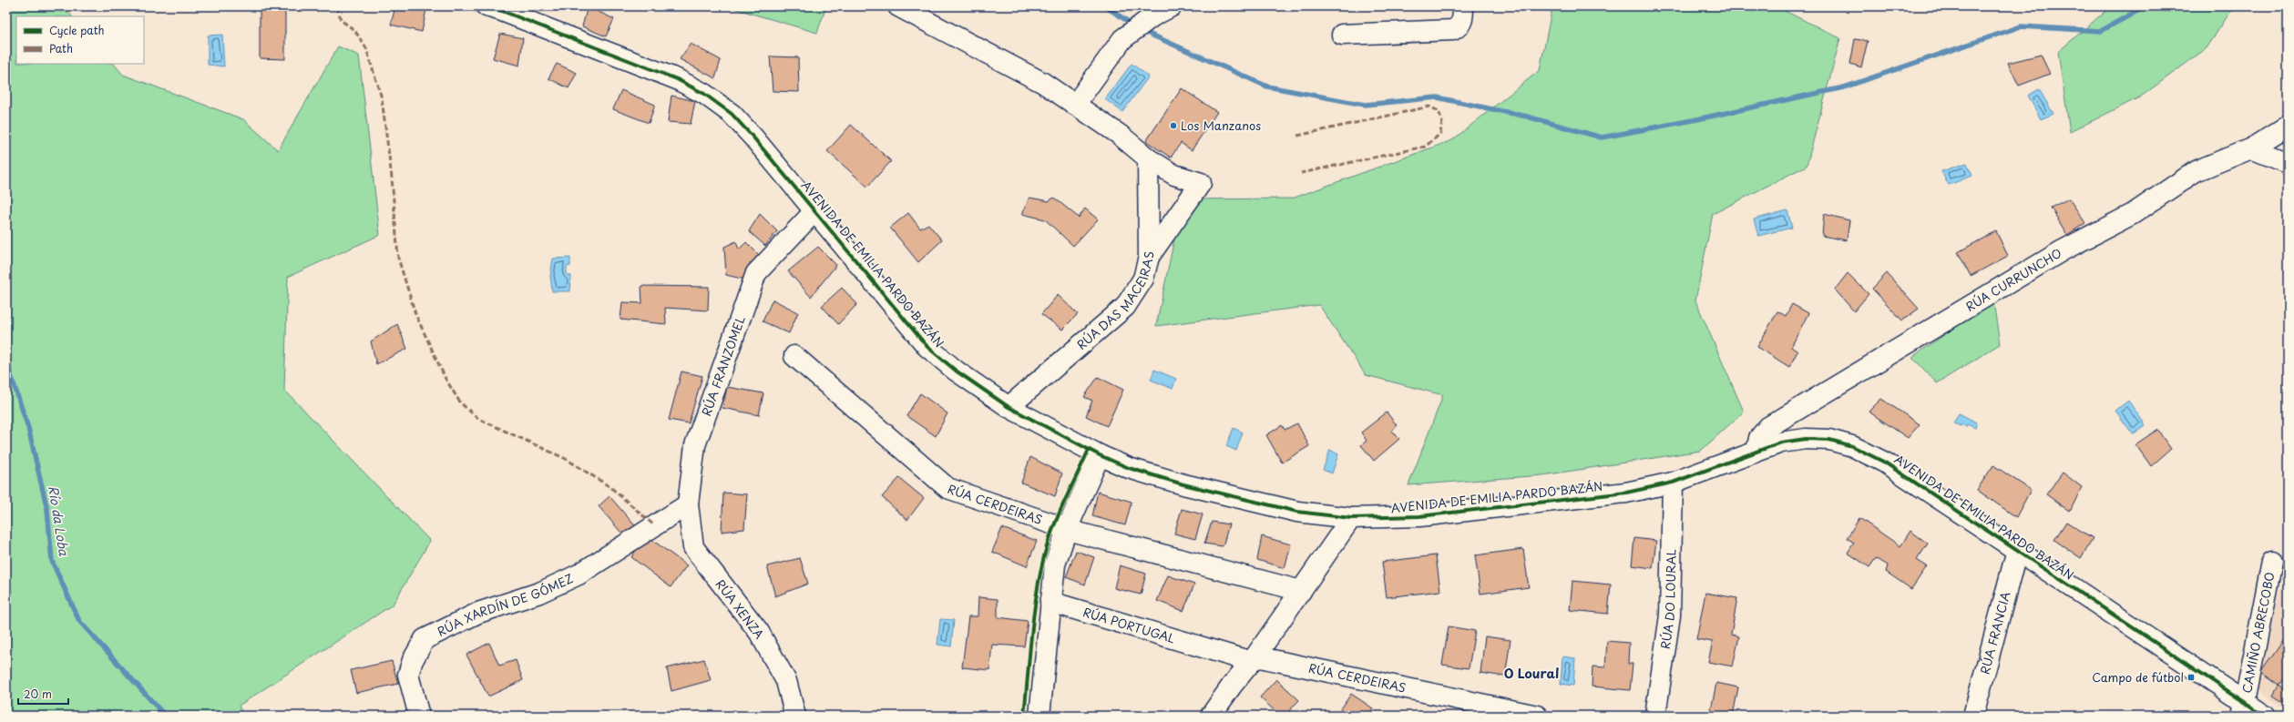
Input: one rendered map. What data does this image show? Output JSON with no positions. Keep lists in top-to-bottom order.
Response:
{
  "streets": {
    "street": [
      "AVENIDA DE EMILIA PARDO BAZÁN",
      "RÚA CURRUNCHO",
      "RÚA DAS MACEIRAS",
      "RÚA FRANZOMEL",
      "RÚA CERDEIRAS",
      "RÚA DO LOURAL",
      "RÚA XARDÍN DE GÓMEZ",
      "RÚA XENZA",
      "RÚA PORTUGAL",
      "CAMIÑO ABRECOBO",
      "RÚA FRANCIA"
    ]
  },
  "crossings": [
    ["AVENIDA DE EMILIA PARDO BAZÁN", "RÚA CURRUNCHO"],
    ["AVENIDA DE EMILIA PARDO BAZÁN", "RÚA DAS MACEIRAS"],
    ["AVENIDA DE EMILIA PARDO BAZÁN", "RÚA FRANZOMEL"],
    ["AVENIDA DE EMILIA PARDO BAZÁN", "RÚA DO LOURAL"],
    ["AVENIDA DE EMILIA PARDO BAZÁN", "CAMIÑO ABRECOBO"],
    ["AVENIDA DE EMILIA PARDO BAZÁN", "RÚA FRANCIA"],
    ["RÚA FRANZOMEL", "RÚA XARDÍN DE GÓMEZ"],
    ["RÚA FRANZOMEL", "RÚA XENZA"],
    ["RÚA CERDEIRAS", "RÚA PORTUGAL"],
    ["RÚA XARDÍN DE GÓMEZ", "RÚA XENZA"]
  ],
  "districts": ["O Loural"],
  "water": ["Río da Loba"],
  "places": {
    "other": ["Los Manzanos"],
    "transit": ["Campo de fútbol"]
  },
  "legend": ["Cycle path", "Path"],
  "scale_bar": "20 m"
}
